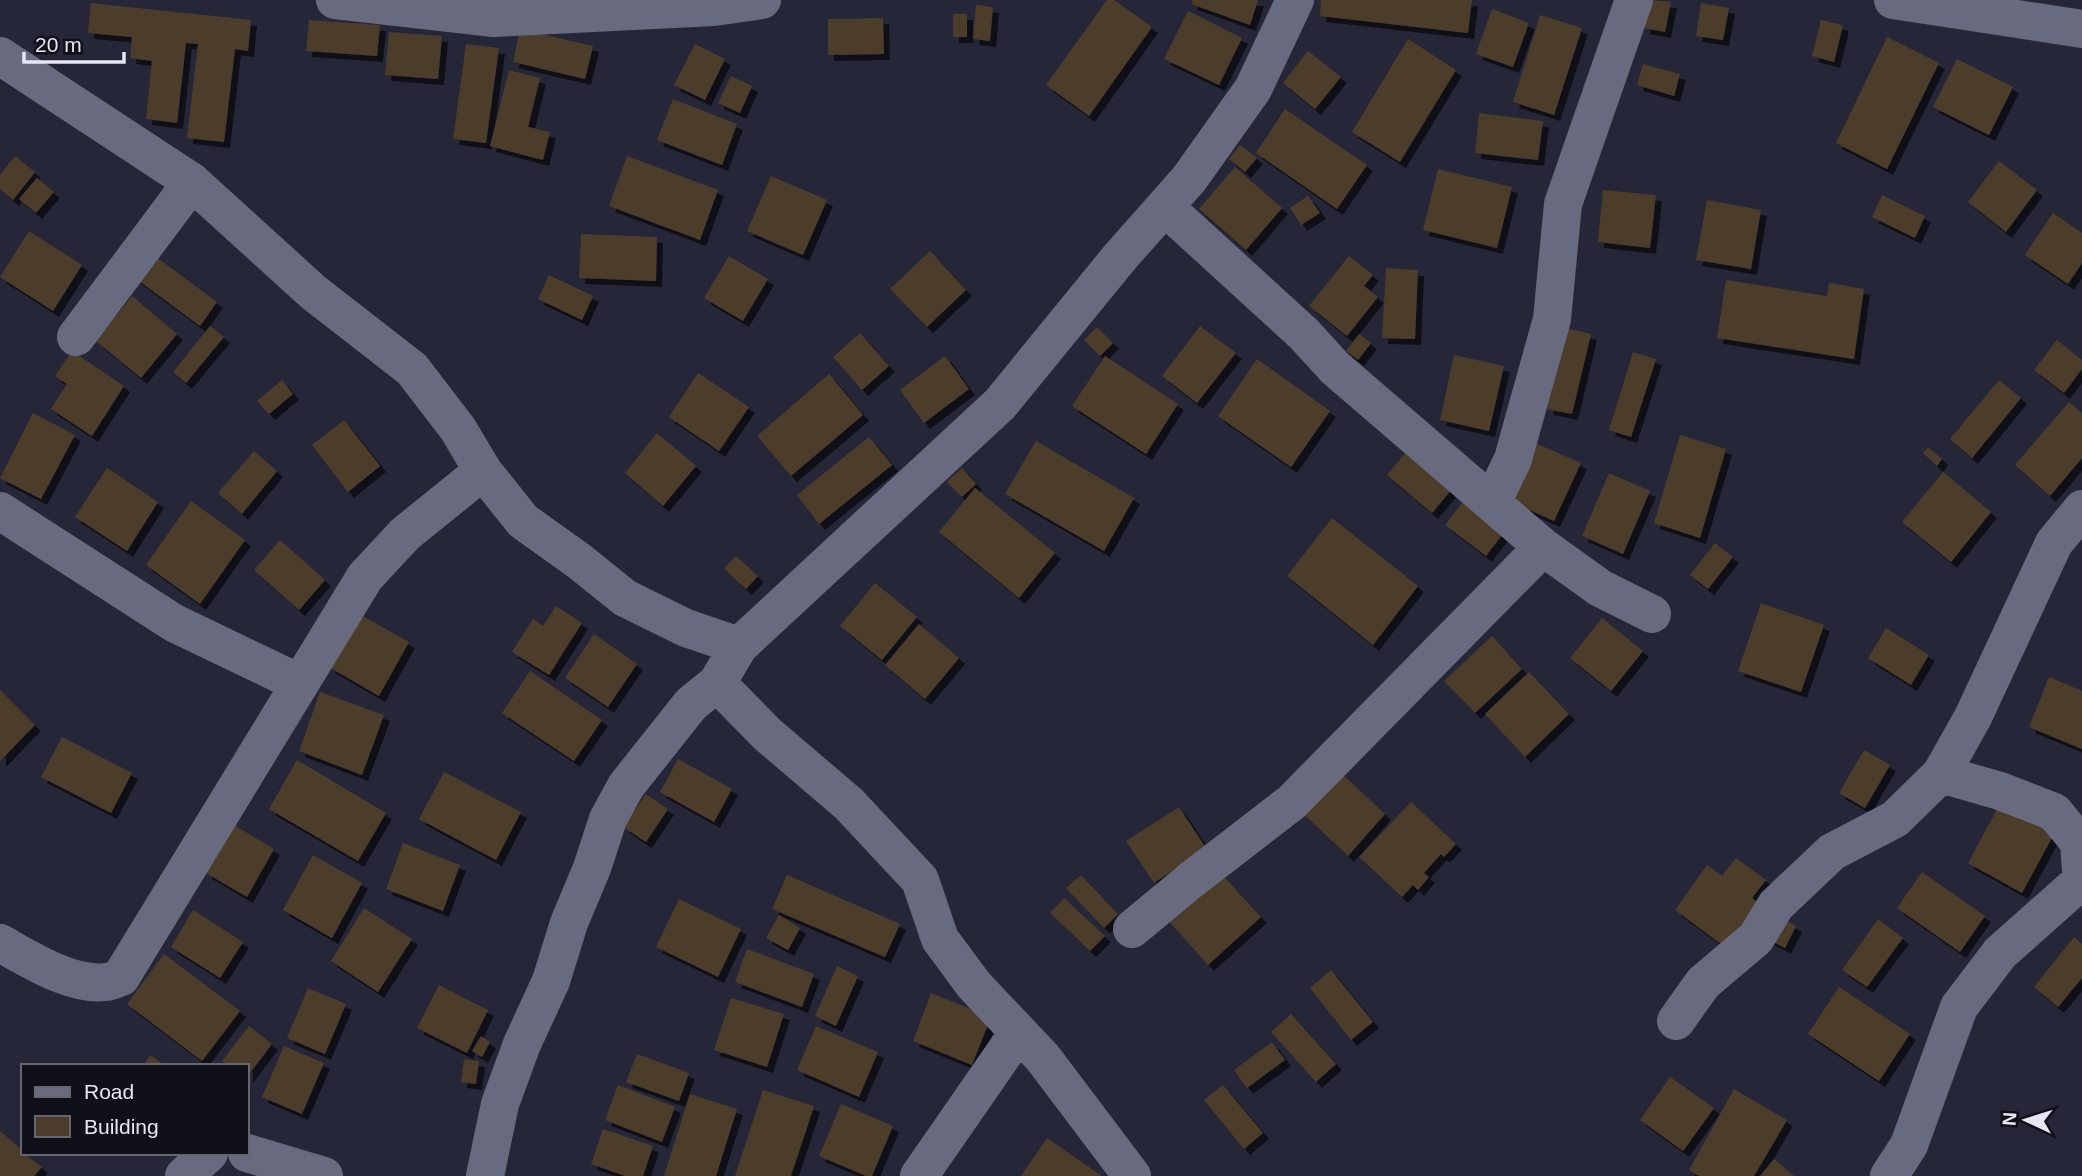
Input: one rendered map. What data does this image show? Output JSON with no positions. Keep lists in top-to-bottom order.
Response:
{
  "legend": ["Road", "Building"],
  "scale_bar": "20 m",
  "north": "left"
}
